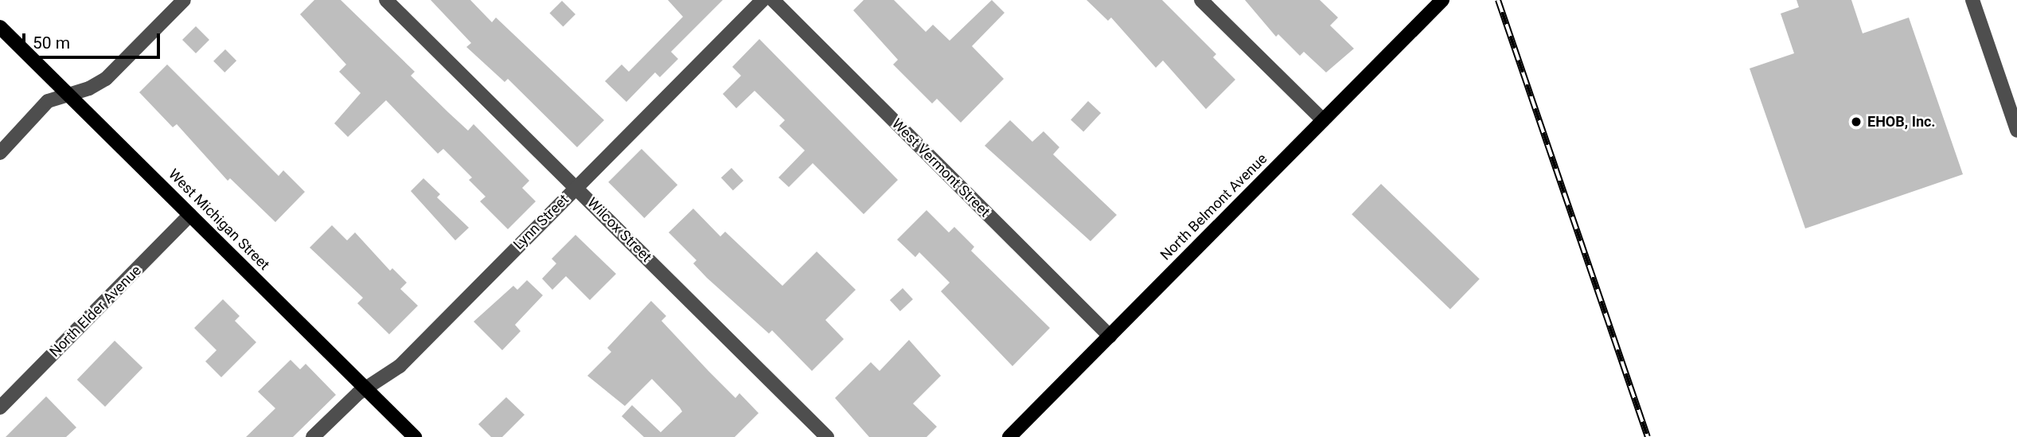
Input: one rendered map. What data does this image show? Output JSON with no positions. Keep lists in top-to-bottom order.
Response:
{
  "streets": {
    "main road": ["North Belmont Avenue", "West Michigan Street"],
    "street": [
      "West Vermont Street",
      "Lynn Street",
      "Wilcox Street",
      "North Elder Avenue"
    ]
  },
  "crossings": [
    ["West Vermont Street", "North Belmont Avenue"],
    ["West Michigan Street", "Lynn Street"],
    ["West Michigan Street", "North Elder Avenue"],
    ["Lynn Street", "Wilcox Street"]
  ],
  "places": ["EHOB, Inc."],
  "scale_bar": "50 m"
}
